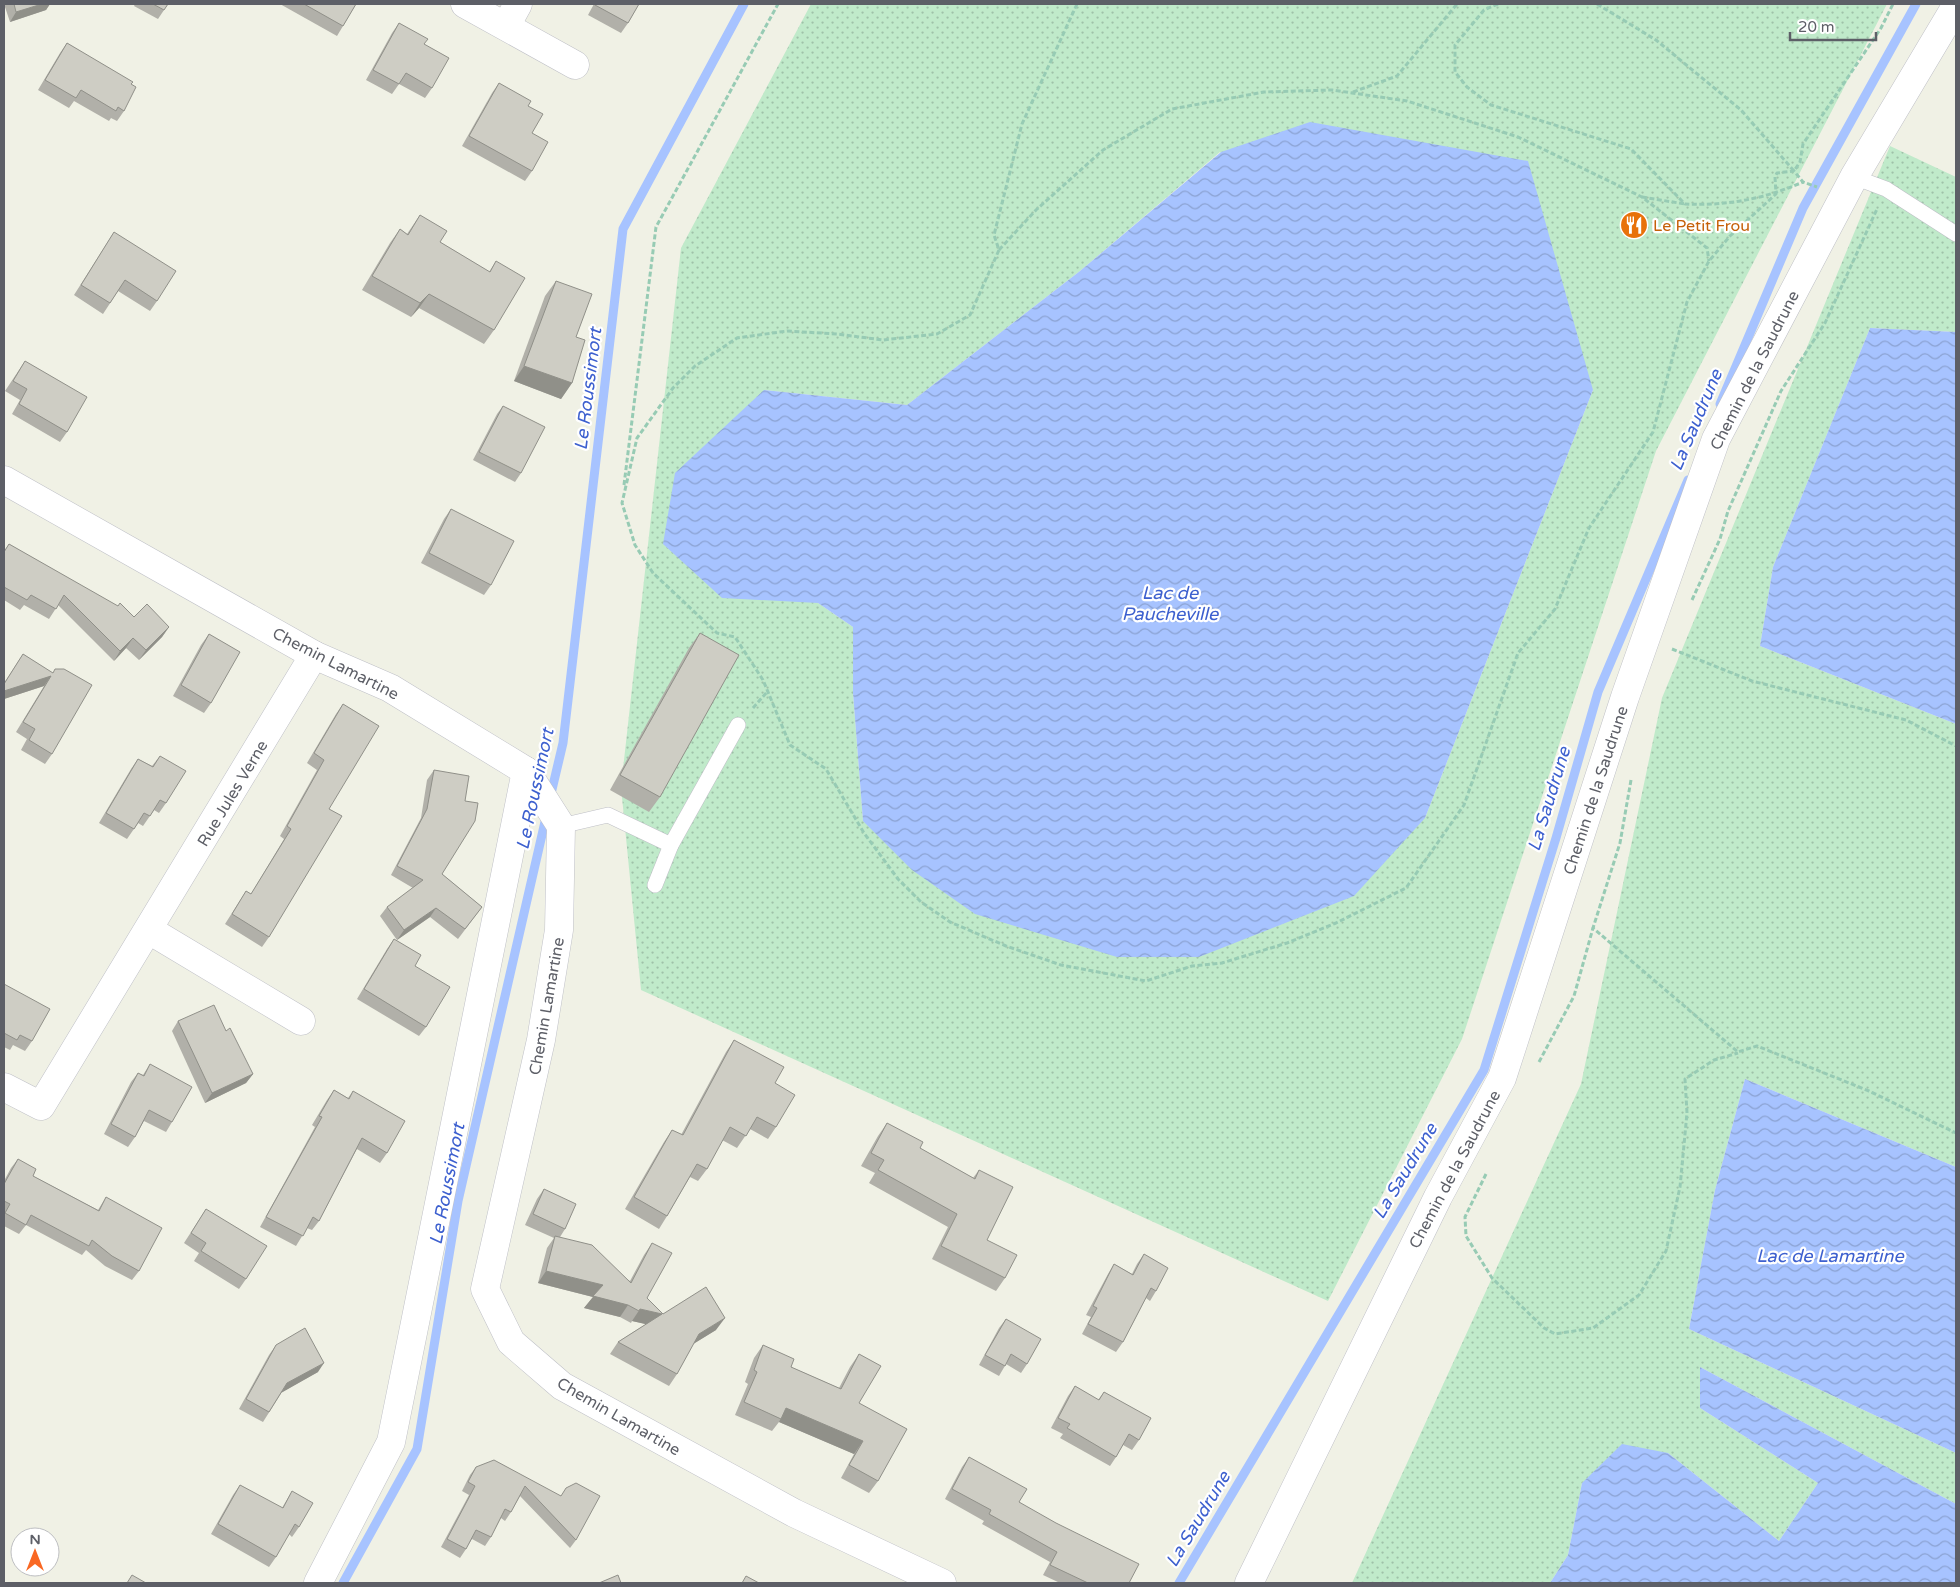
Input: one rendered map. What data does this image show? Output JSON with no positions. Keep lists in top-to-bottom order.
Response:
{
  "streets": {
    "street": ["Chemin de la Saudrune", "Chemin Lamartine", "Rue Jules Verne"]
  },
  "crossings": [
    ["Chemin Lamartine", "Rue Jules Verne"]
  ],
  "water": [
    "Le Roussimort",
    "La Saudrune",
    "Lac de Paucheville",
    "Lac de Lamartine"
  ],
  "places": {
    "restaurant": ["Le Petit Frou"]
  },
  "scale_bar": "20 m",
  "north": "top"
}
